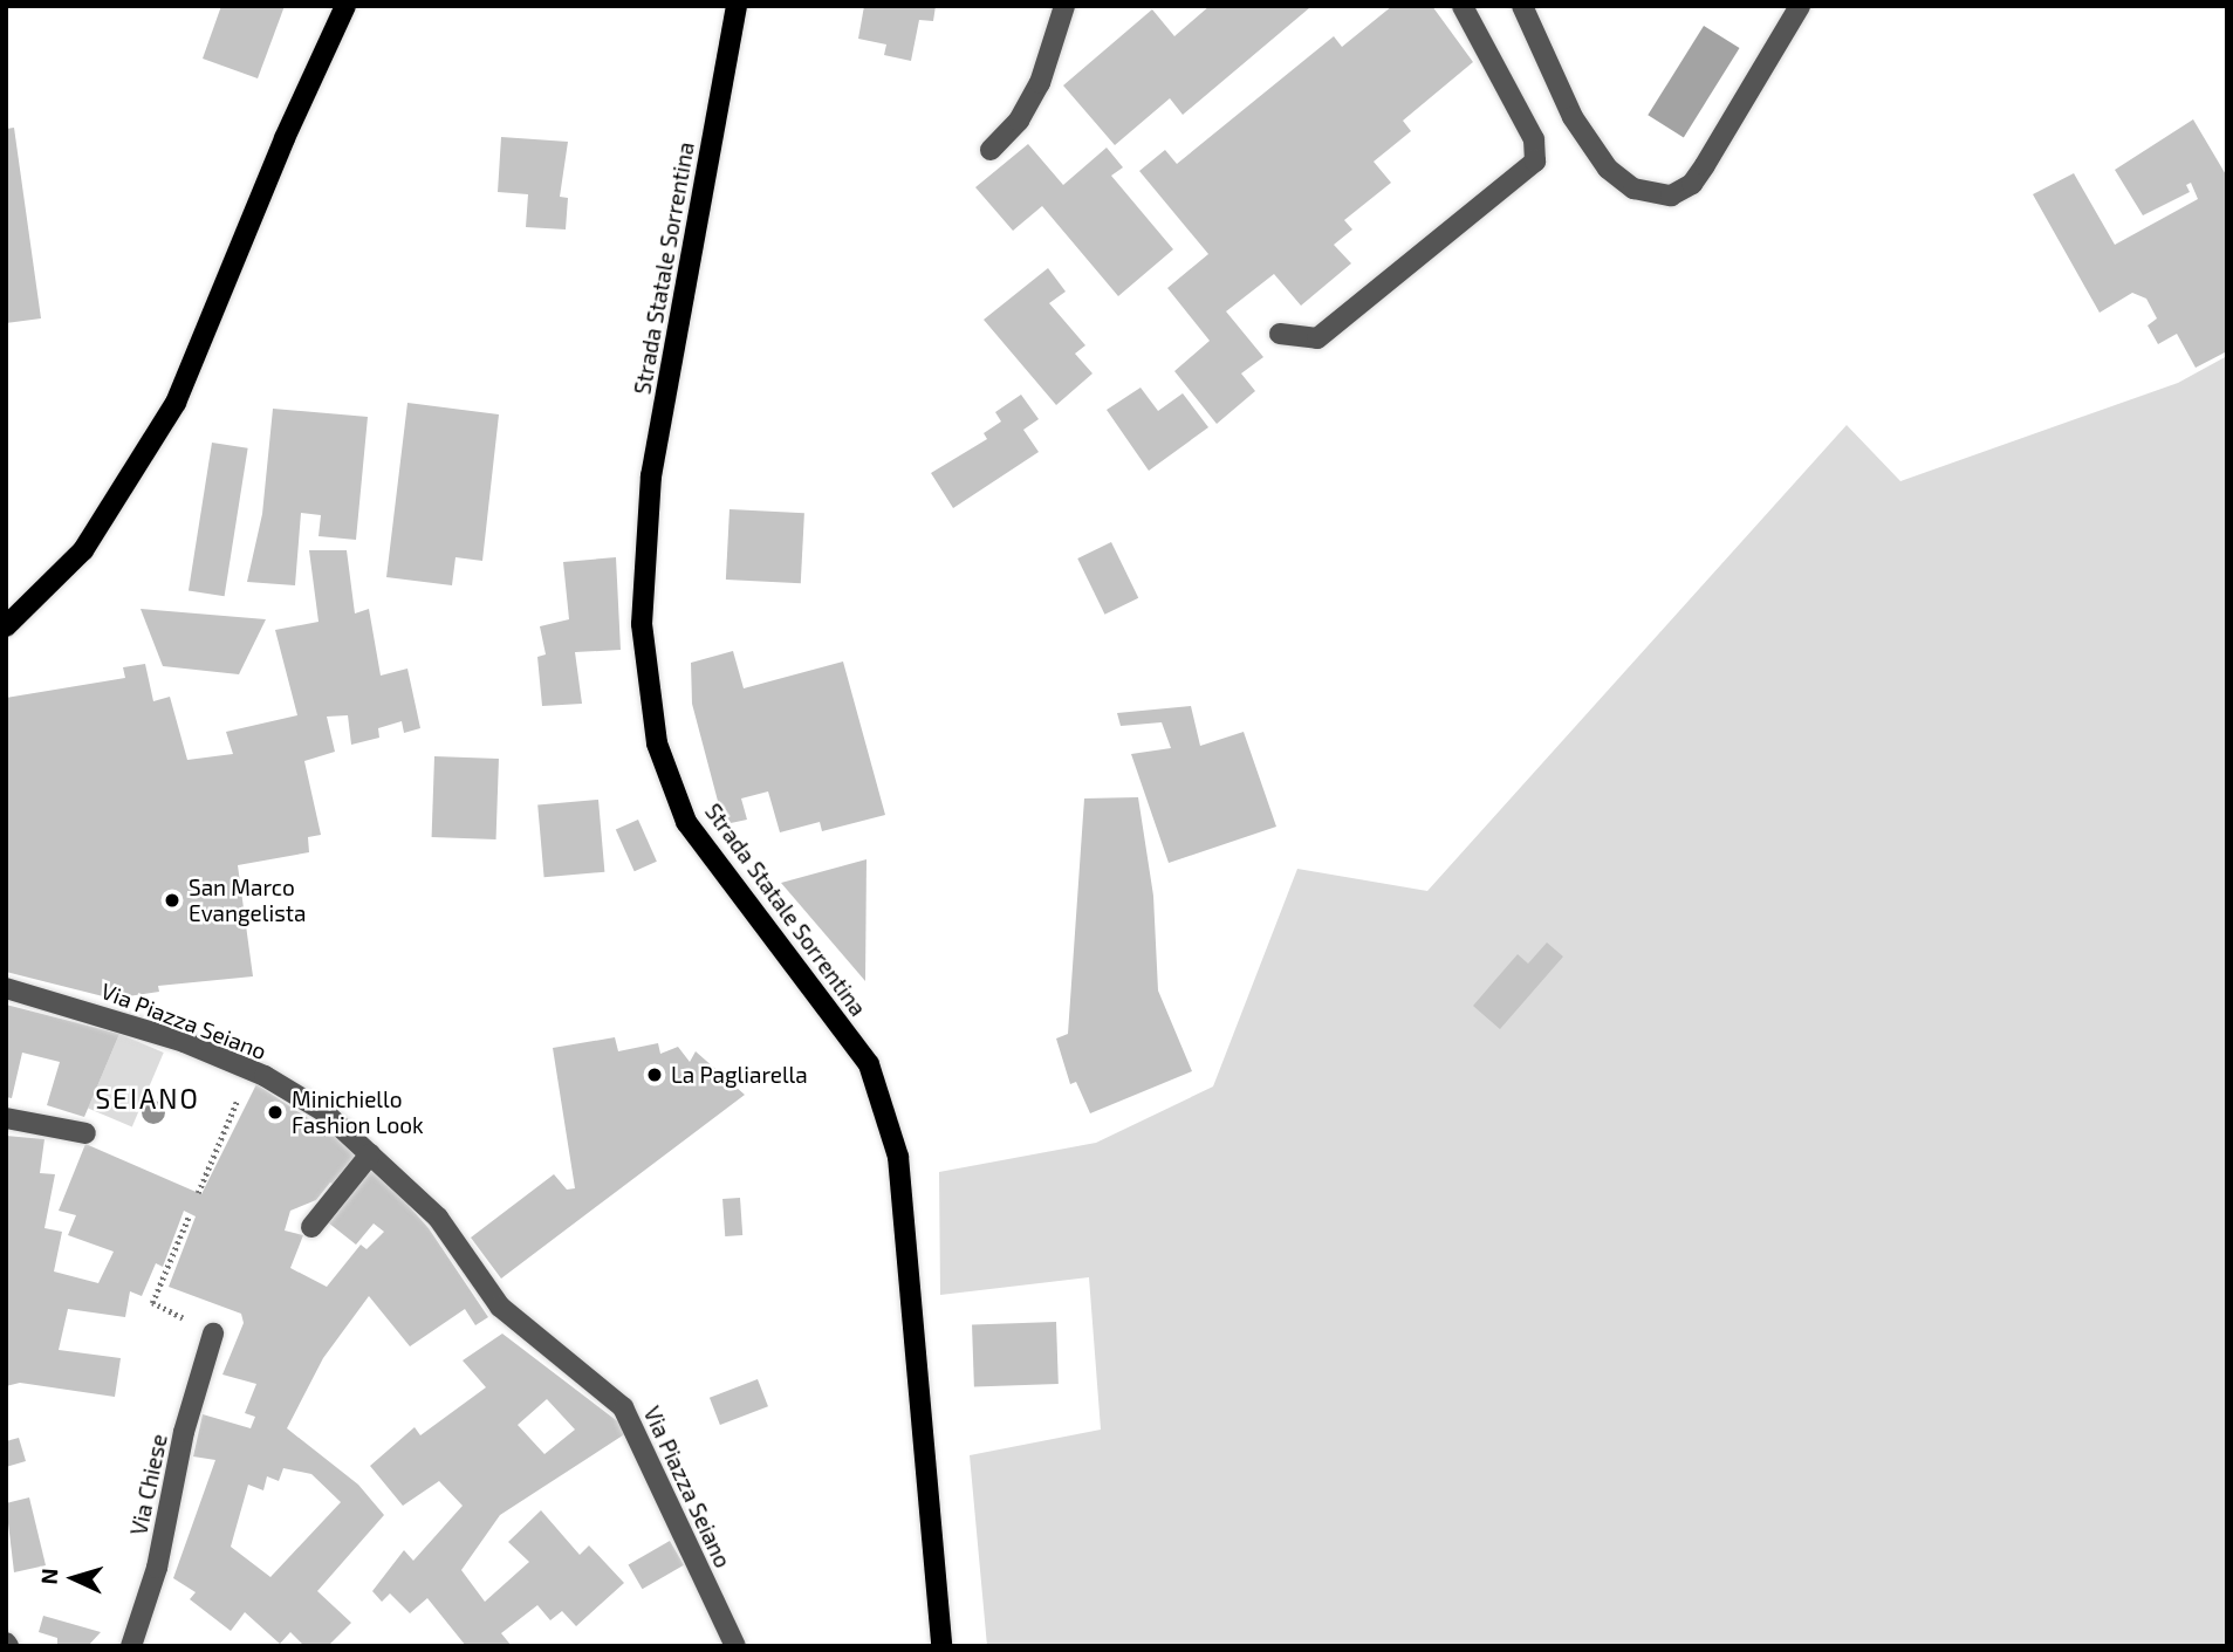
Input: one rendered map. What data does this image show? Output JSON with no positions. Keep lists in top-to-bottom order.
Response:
{
  "streets": {
    "main road": ["Strada Statale Sorrentina"],
    "street": ["Via Piazza Seiano", "Via Chiese"]
  },
  "districts": ["SEIANO"],
  "places": ["San Marco Evangelista", "La Pagliarella", "Minichiello Fashion Look"],
  "north": "left"
}
